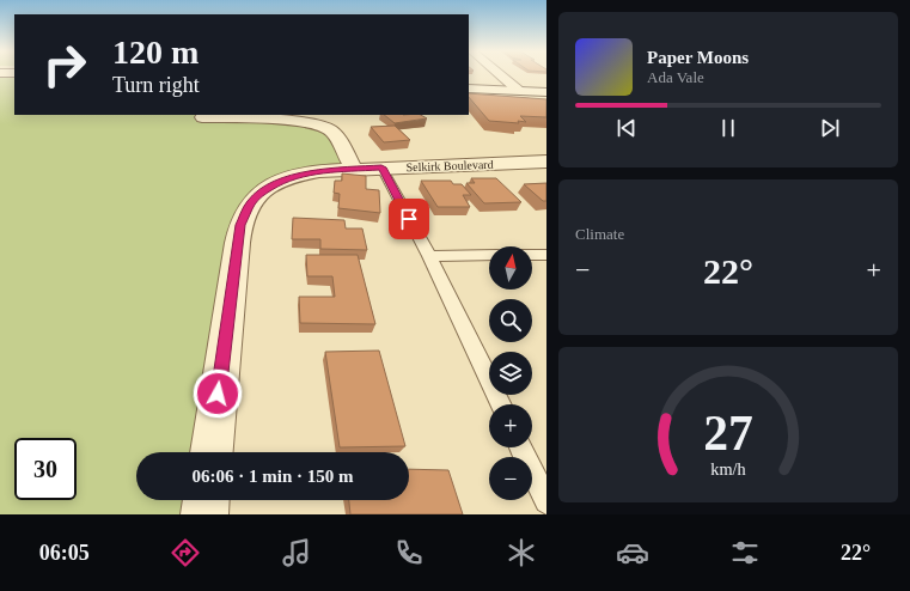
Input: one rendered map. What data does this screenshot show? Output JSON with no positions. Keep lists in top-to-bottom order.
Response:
{
  "streets": {
    "street": ["Selkirk Boulevard"]
  },
  "north": "top",
  "page": {
    "turn": ["120 m", "Turn right"],
    "song": ["Paper Moons", "Ada Vale"],
    "tile": "Climate",
    "map_buttons": ["+", "−"],
    "heat": ["−", "22°", "+"],
    "limit": "30",
    "trip": "06:06 · 1 min · 150 m",
    "tabs": ["06:05", "22°"],
    "gauge": ["27", "km/h"]
  }
}
